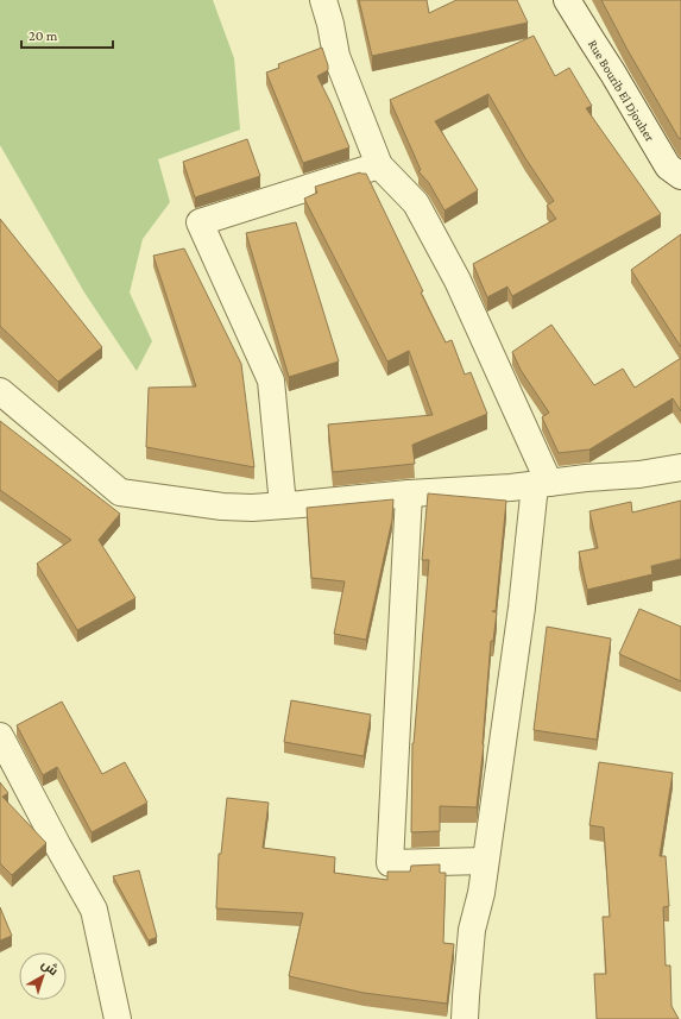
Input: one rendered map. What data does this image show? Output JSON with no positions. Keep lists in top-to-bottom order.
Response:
{
  "streets": {
    "street": ["Rue Bourib El Djouher"]
  },
  "scale_bar": "20 m",
  "north": "top right"
}
